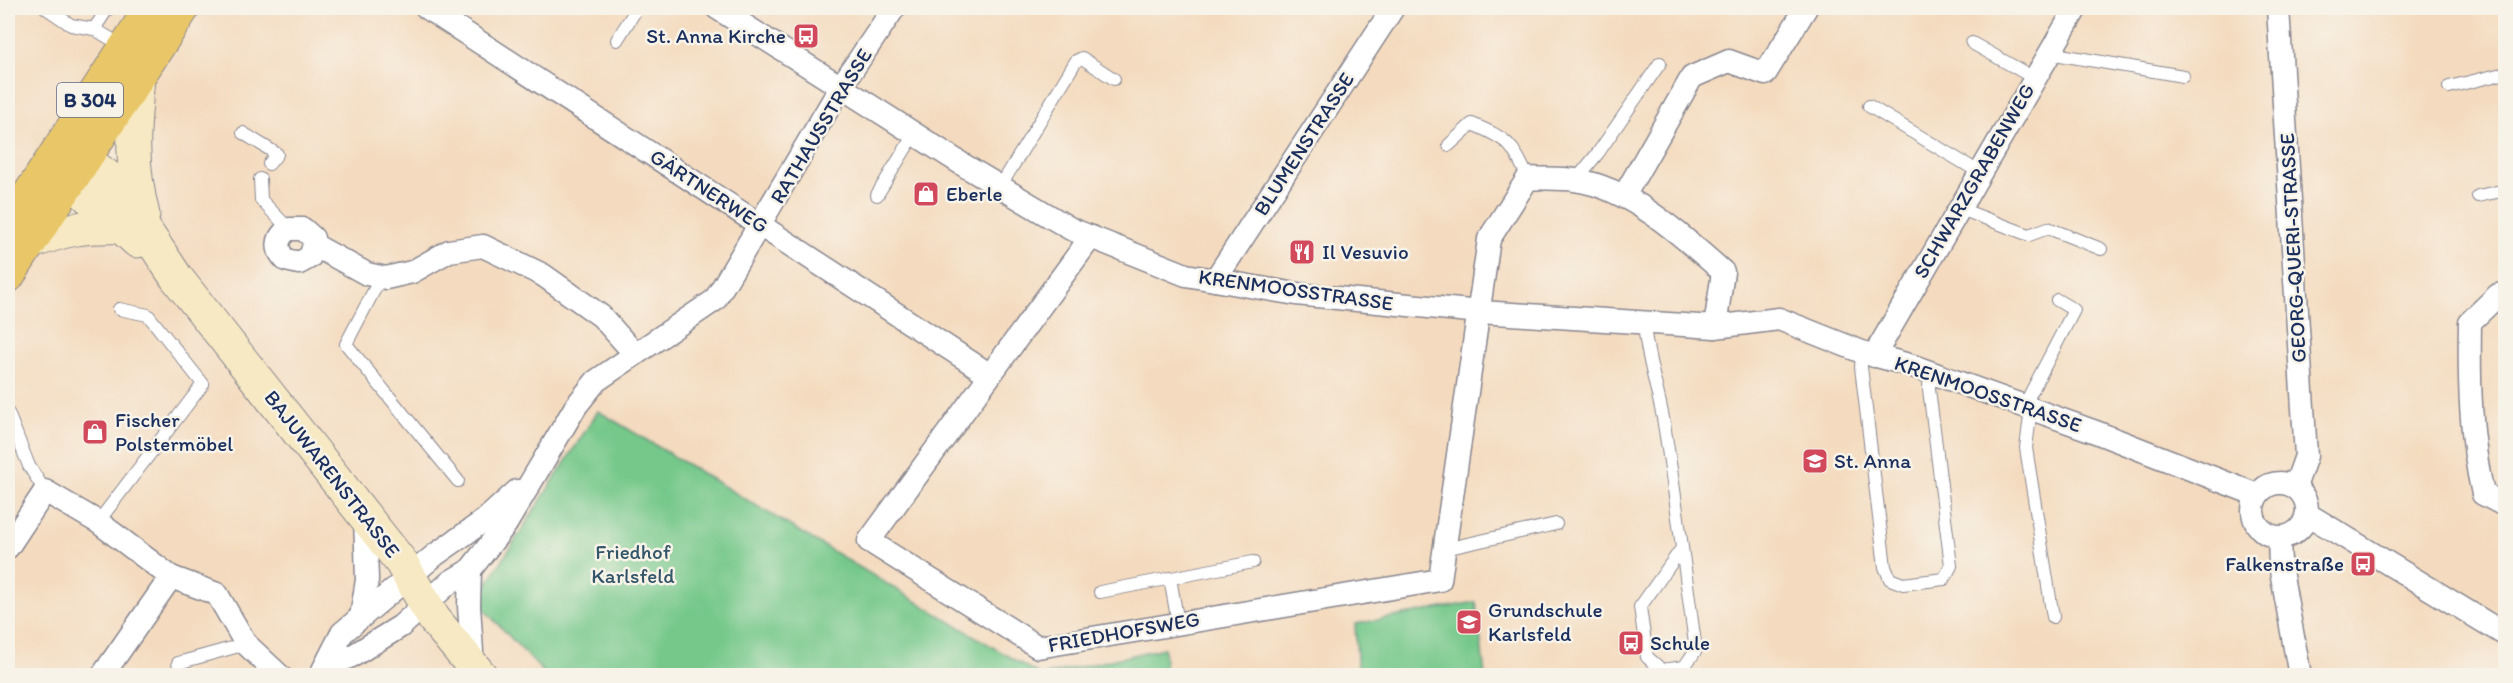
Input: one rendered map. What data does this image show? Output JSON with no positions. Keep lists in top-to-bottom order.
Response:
{
  "streets": {
    "main road": ["B 304", "BAJUWARENSTRASSE"],
    "street": [
      "RATHAUSSTRASSE",
      "BLUMENSTRASSE",
      "SCHWARZGRABENWEG",
      "GÄRTNERWEG",
      "GEORG-QUERI-STRASSE",
      "KRENMOOSSTRASSE",
      "FRIEDHOFSWEG"
    ]
  },
  "crossings": [
    ["B 304", "BAJUWARENSTRASSE"],
    ["RATHAUSSTRASSE", "GÄRTNERWEG"],
    ["RATHAUSSTRASSE", "KRENMOOSSTRASSE"],
    ["RATHAUSSTRASSE", "BAJUWARENSTRASSE"],
    ["BLUMENSTRASSE", "KRENMOOSSTRASSE"],
    ["SCHWARZGRABENWEG", "KRENMOOSSTRASSE"],
    ["GÄRTNERWEG", "FRIEDHOFSWEG"],
    ["GEORG-QUERI-STRASSE", "KRENMOOSSTRASSE"],
    ["KRENMOOSSTRASSE", "FRIEDHOFSWEG"]
  ],
  "parks": ["Friedhof Karlsfeld"],
  "places": {
    "bus stop": ["St. Anna Kirche", "Falkenstraße", "Schule"],
    "shop": ["Eberle", "Fischer Polstermöbel"],
    "restaurant": ["Il Vesuvio"],
    "school or university": ["St. Anna", "Grundschule Karlsfeld"]
  }
}
